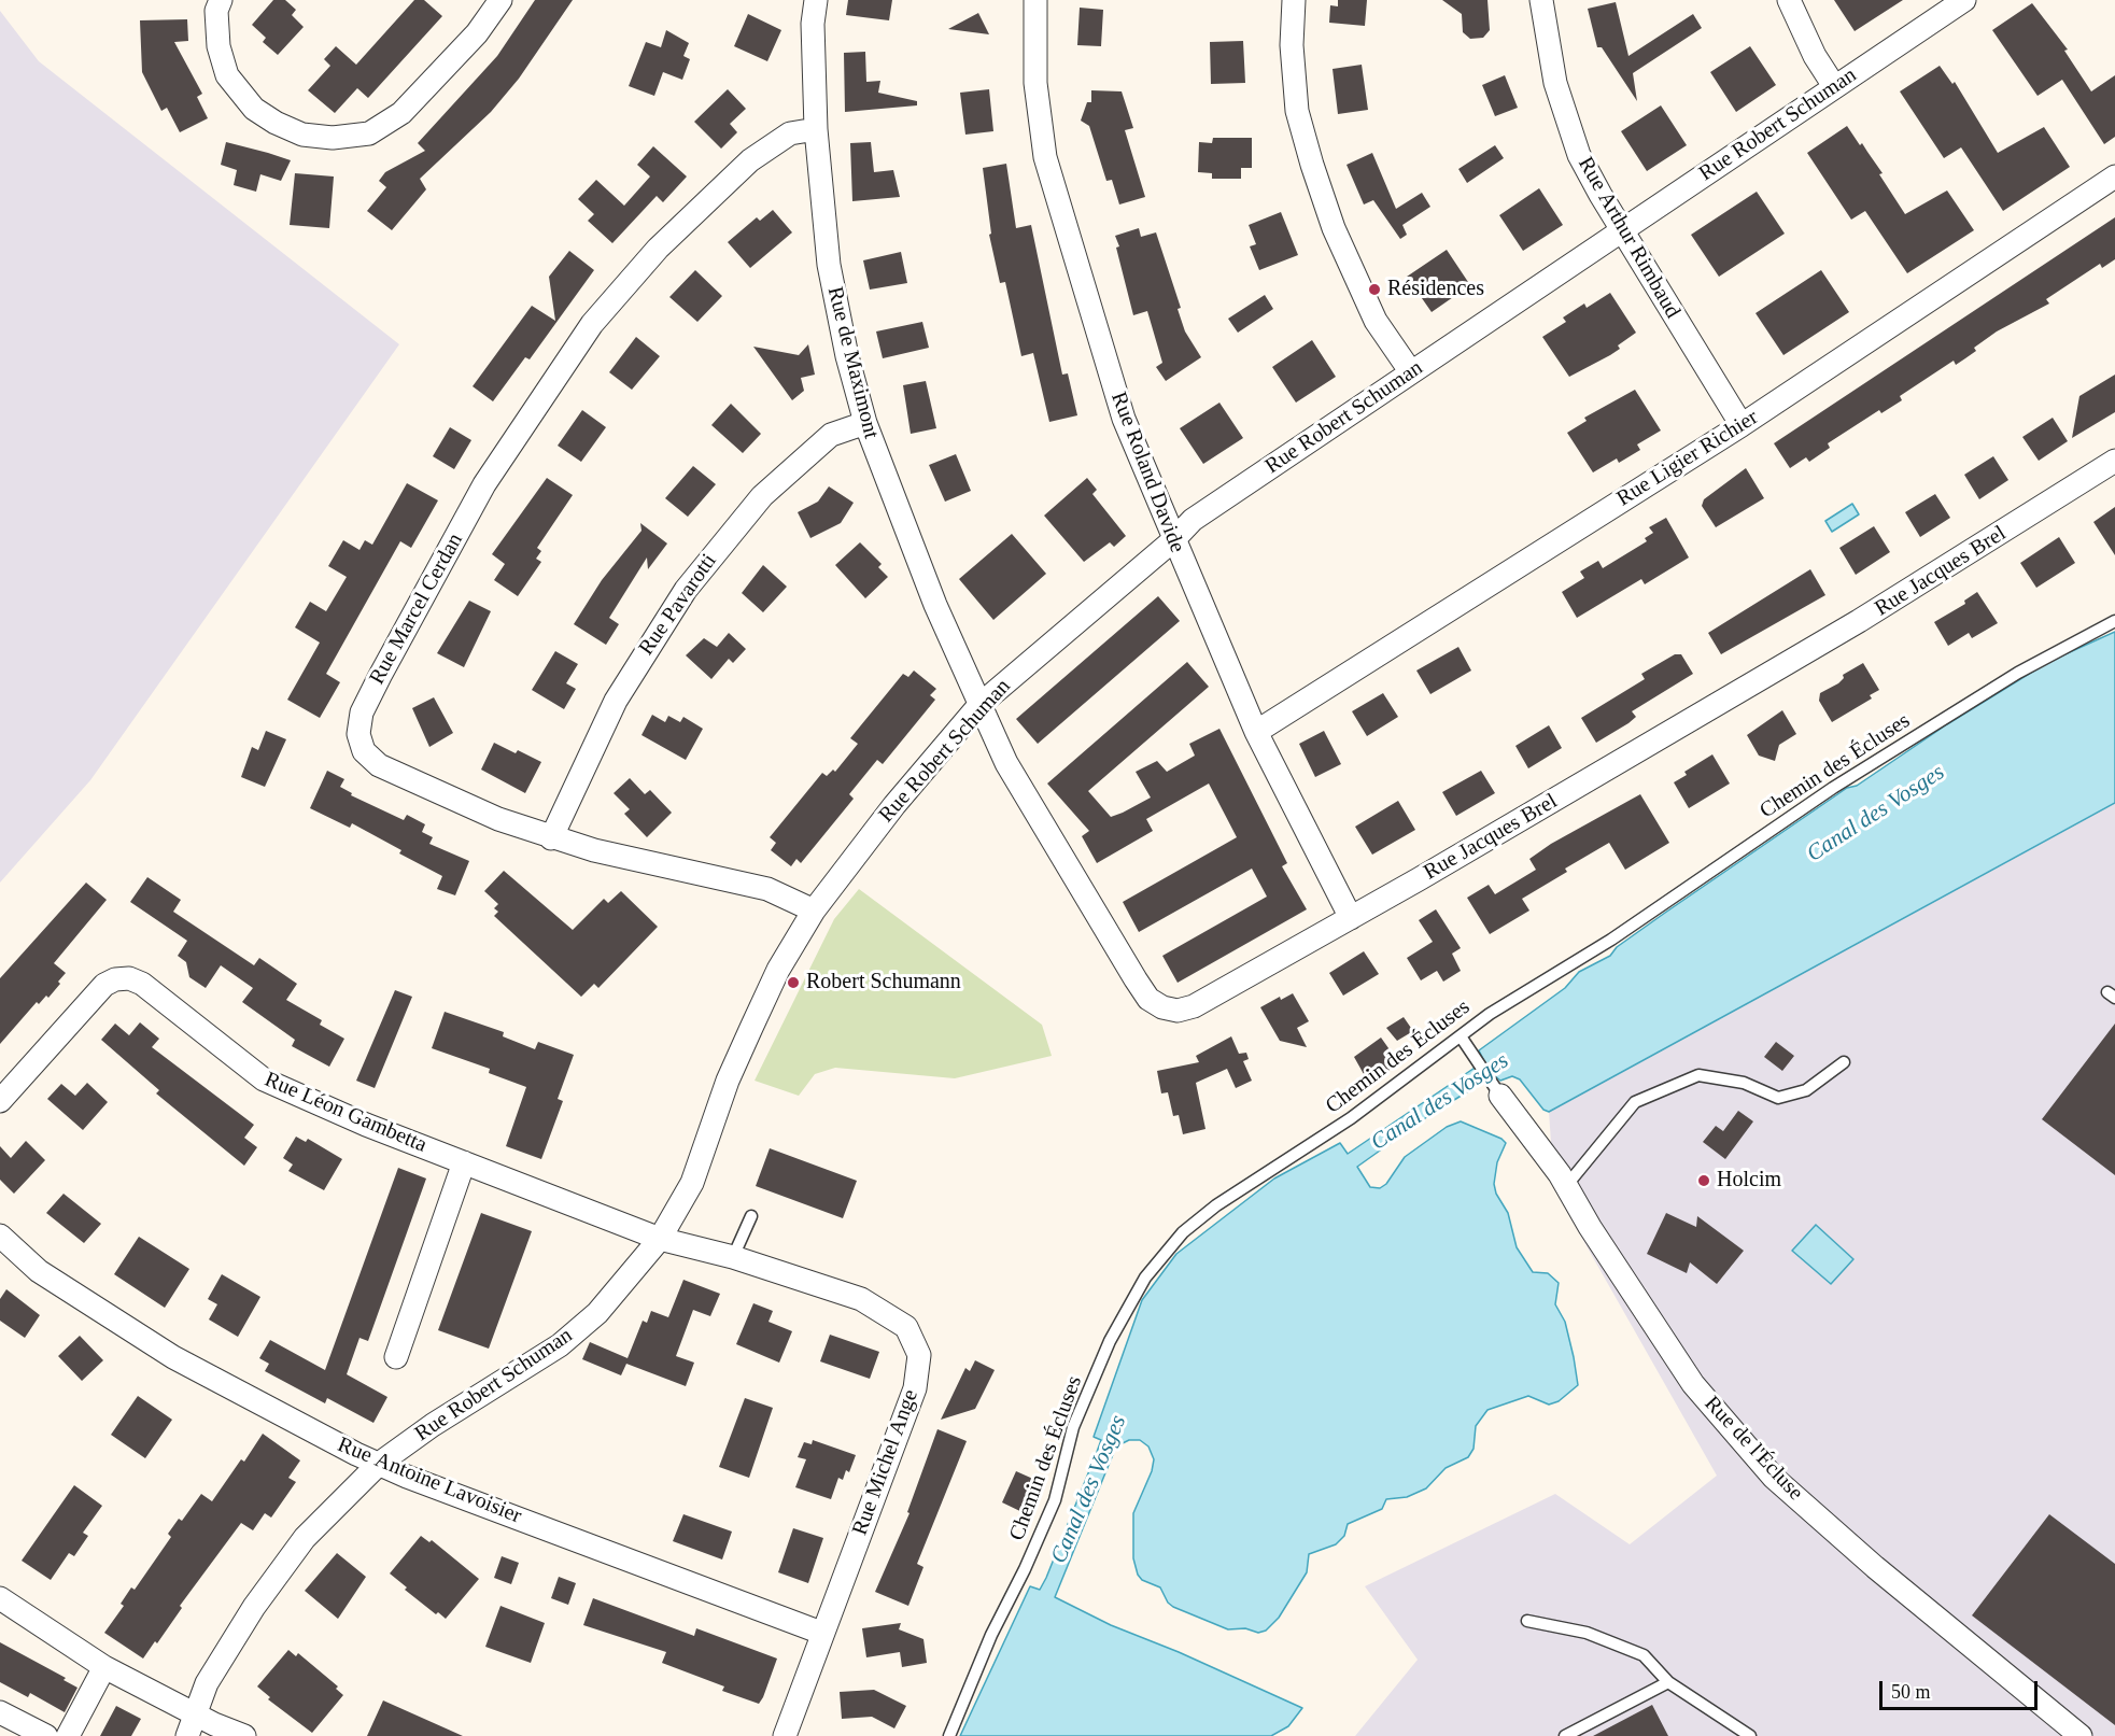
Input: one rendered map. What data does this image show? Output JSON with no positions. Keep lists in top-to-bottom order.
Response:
{
  "streets": {
    "street": [
      "Rue Robert Schuman",
      "Rue Arthur Rimbaud",
      "Rue de Maximont",
      "Rue Ligier Richier",
      "Rue Roland Davide",
      "Rue Jacques Brel",
      "Rue Pavarotti",
      "Rue Marcel Cerdan",
      "Rue Léon Gambetta",
      "Rue de l'Écluse",
      "Rue Michel Ange",
      "Rue Antoine Lavoisier"
    ],
    "lane": ["Chemin des Écluses"]
  },
  "crossings": [
    ["Rue Robert Schuman", "Rue Arthur Rimbaud"],
    ["Rue Robert Schuman", "Rue de Maximont"],
    ["Rue Robert Schuman", "Rue Roland Davide"],
    ["Rue Robert Schuman", "Rue Jacques Brel"],
    ["Rue Robert Schuman", "Rue Marcel Cerdan"],
    ["Rue Robert Schuman", "Rue Léon Gambetta"],
    ["Rue Robert Schuman", "Rue Michel Ange"],
    ["Rue Robert Schuman", "Rue Antoine Lavoisier"],
    ["Rue Arthur Rimbaud", "Rue Ligier Richier"],
    ["Rue de Maximont", "Rue Jacques Brel"],
    ["Rue de Maximont", "Rue Pavarotti"],
    ["Rue de Maximont", "Rue Marcel Cerdan"],
    ["Rue Ligier Richier", "Rue Roland Davide"],
    ["Rue Roland Davide", "Rue Jacques Brel"],
    ["Rue Pavarotti", "Rue Marcel Cerdan"],
    ["Rue Léon Gambetta", "Rue Michel Ange"],
    ["Rue Michel Ange", "Rue Antoine Lavoisier"]
  ],
  "water": ["Canal des Vosges"],
  "places": ["Résidences", "Robert Schumann", "Holcim"],
  "scale_bar": "50 m"
}
